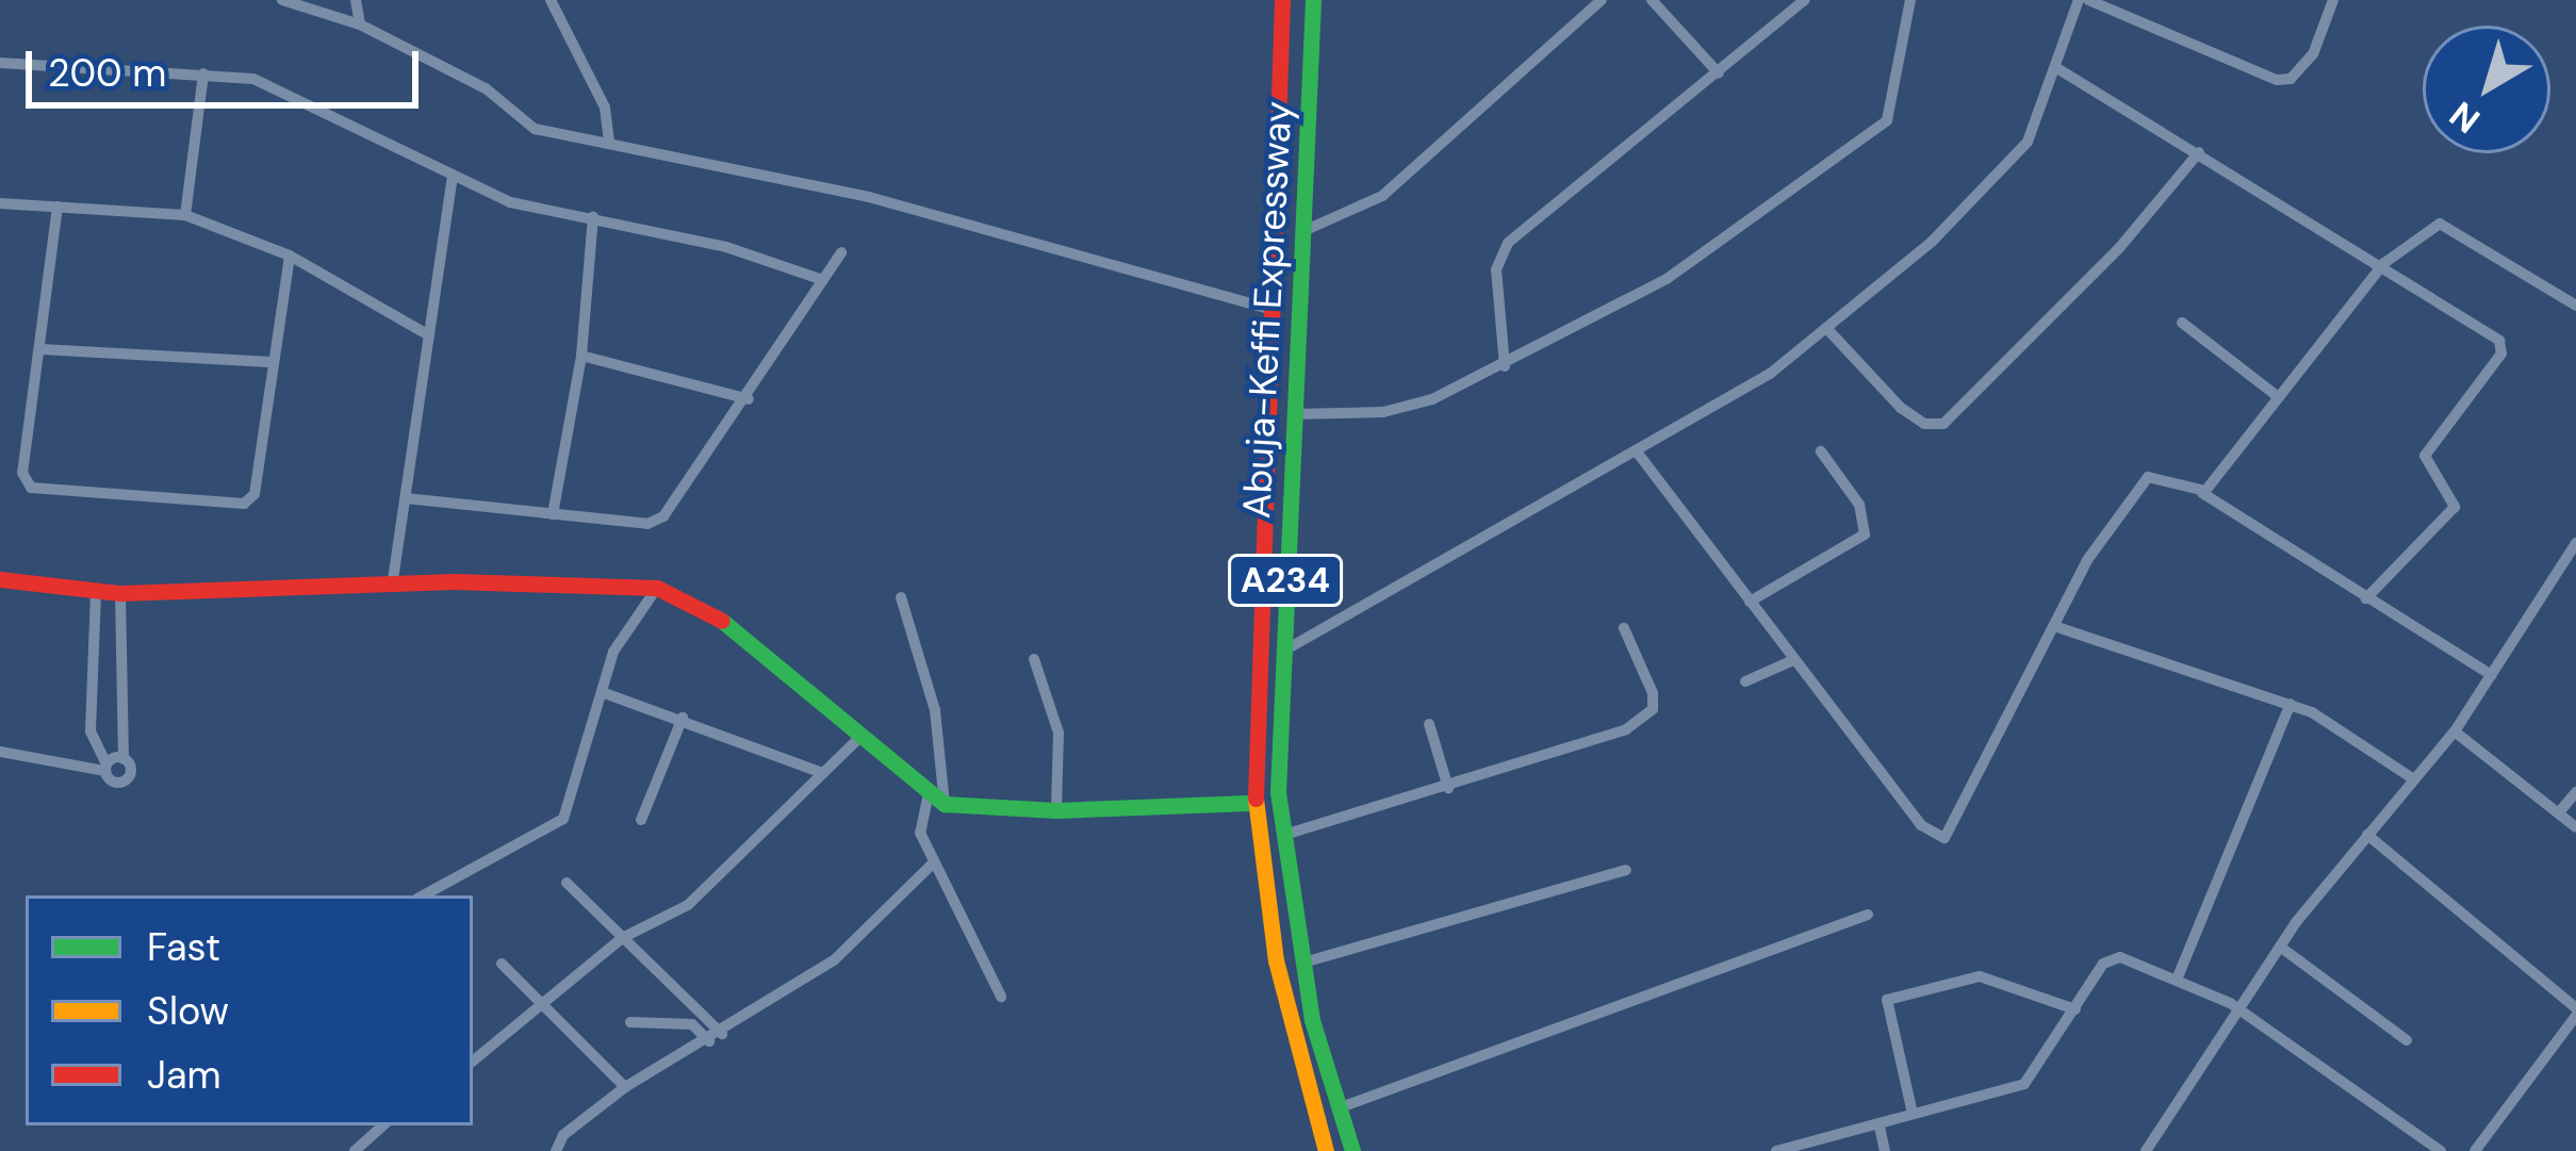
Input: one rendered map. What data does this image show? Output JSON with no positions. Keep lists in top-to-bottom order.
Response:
{
  "streets": {
    "main road": ["Abuja-Keffi Expressway", "A234"]
  },
  "legend": ["Fast", "Slow", "Jam"],
  "scale_bar": "200 m",
  "north": "bottom left"
}
